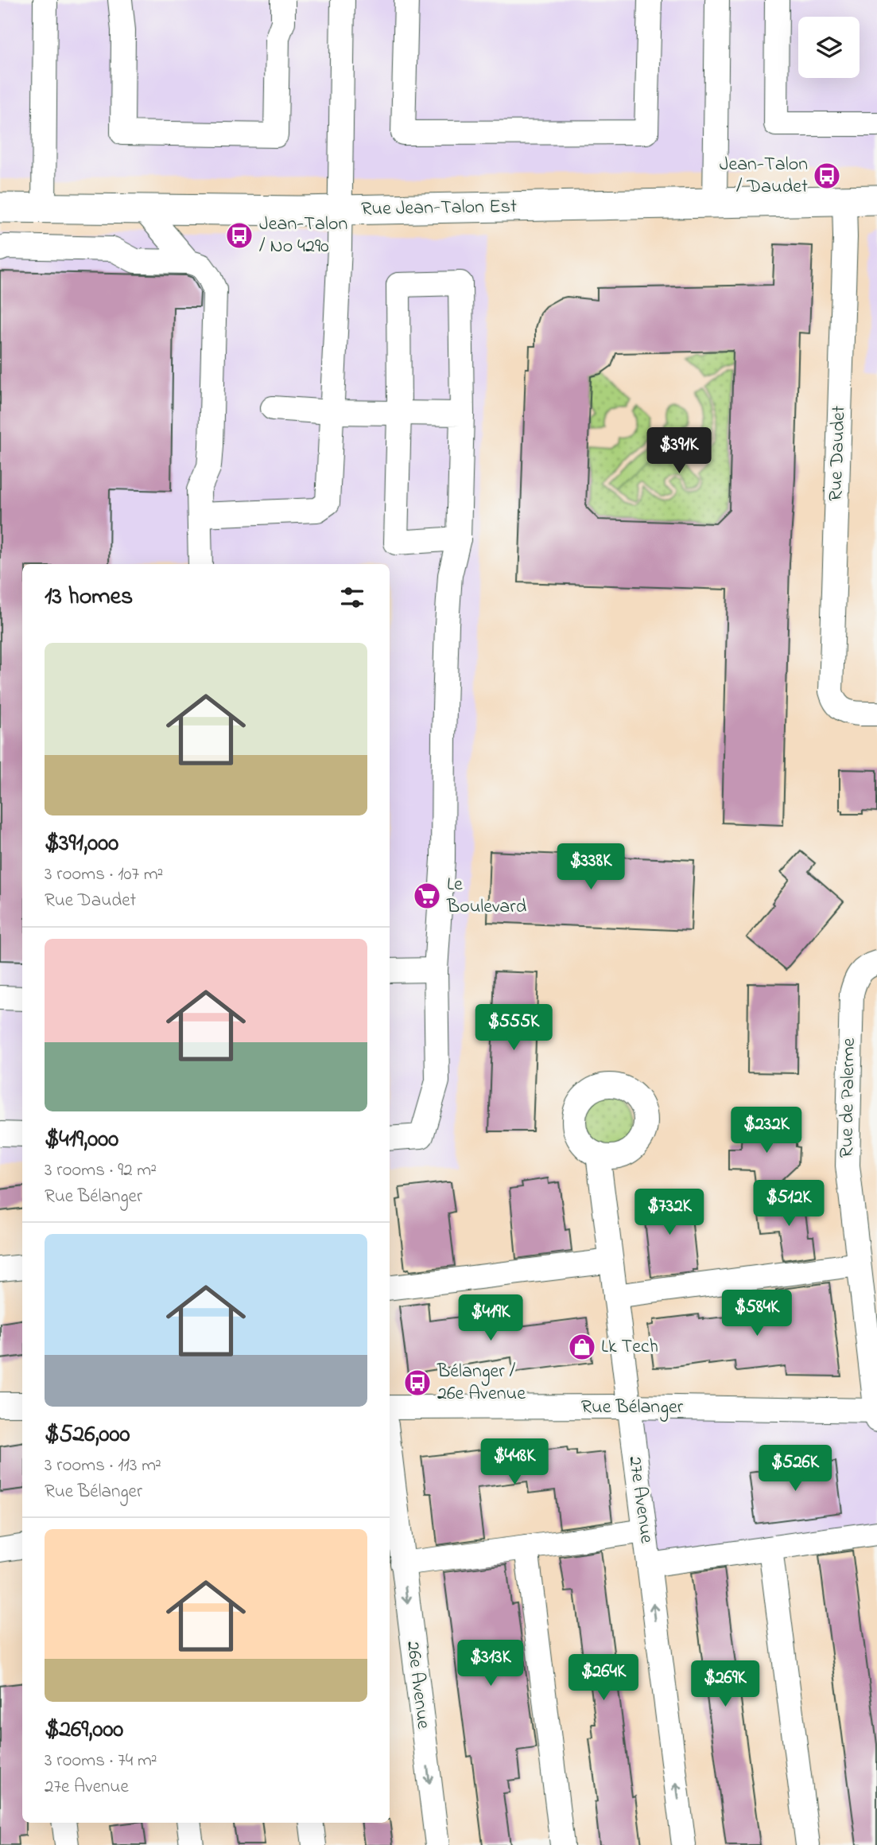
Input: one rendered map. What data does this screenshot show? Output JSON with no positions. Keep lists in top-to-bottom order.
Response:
{
  "streets": {
    "main road": ["Rue Jean-Talon Est"],
    "street": [
      "Rue Daudet",
      "Rue de Palerme",
      "Rue Bélanger",
      "27e Avenue",
      "26e Avenue"
    ]
  },
  "crossings": [
    ["Rue Jean-Talon Est", "Rue Daudet"],
    ["Rue de Palerme", "Rue Bélanger"],
    ["Rue Bélanger", "27e Avenue"]
  ],
  "places": {
    "bus stop": ["Jean-Talon / Daudet", "Jean-Talon / No 4290", "Bélanger / 26e Avenue"],
    "supermarket": ["Le Boulevard"],
    "shop": ["Lk Tech"]
  },
  "page": {
    "price": [
      "$391K",
      "$338K",
      "$555K",
      "$232K",
      "$512K",
      "$732K",
      "$584K",
      "$419K",
      "$448K",
      "$526K",
      "$313K",
      "$264K",
      "$269K"
    ],
    "heading": "13 homes",
    "list": [
      {
        "name": "$391,000",
        "note": "3 rooms · 107 m² · Rue Daudet"
      },
      {
        "name": "$419,000",
        "note": "3 rooms · 92 m² · Rue Bélanger"
      },
      {
        "name": "$526,000",
        "note": "3 rooms · 113 m² · Rue Bélanger"
      },
      {
        "name": "$269,000",
        "note": "3 rooms · 74 m² · 27e Avenue"
      }
    ]
  }
}
